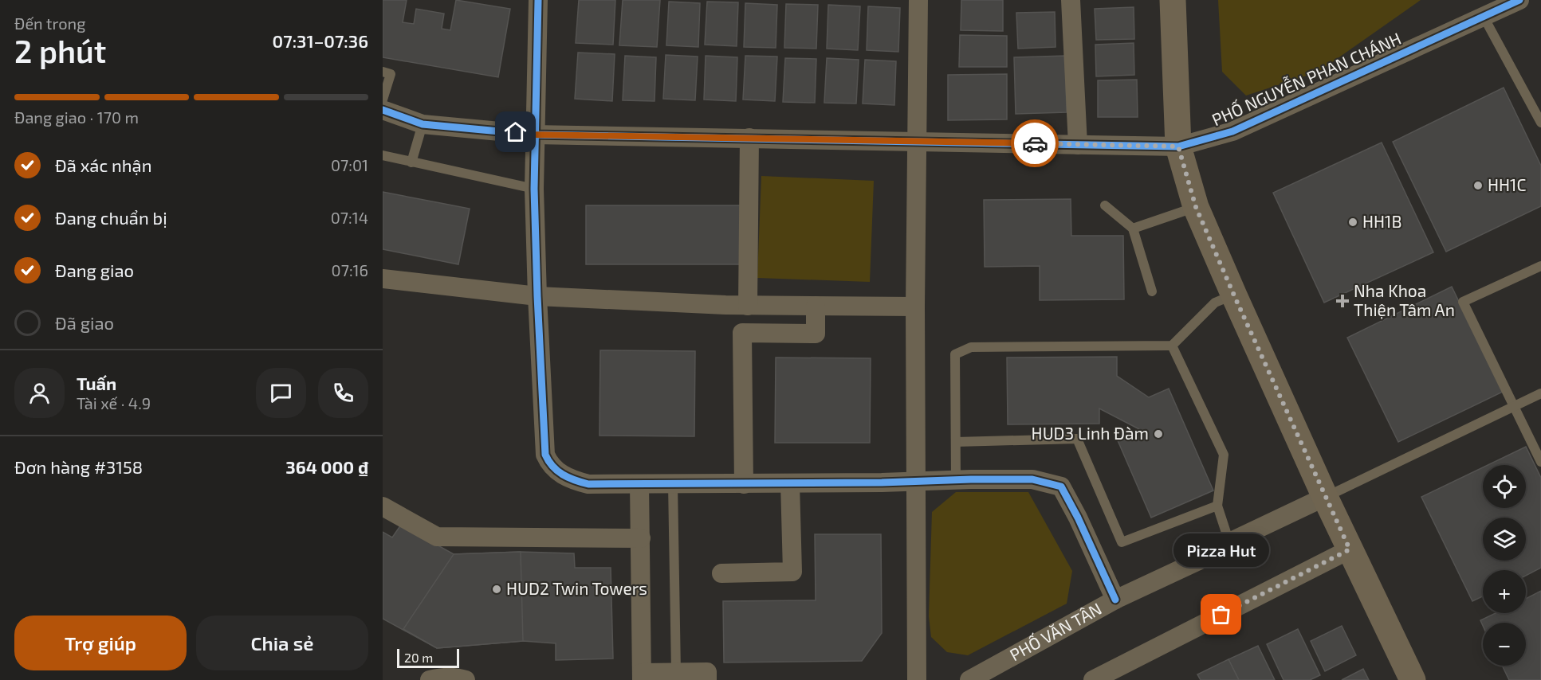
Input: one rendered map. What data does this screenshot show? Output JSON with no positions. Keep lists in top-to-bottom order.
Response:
{
  "streets": {
    "street": ["PHỐ NGUYỄN PHAN CHÁNH", "PHỐ VĂN TÂN"]
  },
  "places": {
    "other": [
      "HH1C",
      "HH1B",
      "HUD3 Linh Đàm",
      "HUD2 Twin Towers",
      "Pizza Hut"
    ],
    "health": ["Nha Khoa Thiện Tâm An"]
  },
  "scale_bar": "20 m",
  "page": {
    "heading": ["2 phút", "Đến trong", "07:31–07:36"],
    "panel": [
      "Tuấn",
      "Tài xế · 4.9",
      "Đơn hàng #3158",
      "364 000 ₫"
    ],
    "bar": "Đang giao · 170 m",
    "list": [
      ["Đã xác nhận", "07:01"],
      ["Đang chuẩn bị", "07:14"],
      ["Đang giao", "07:16"],
      "Đã giao"
    ],
    "map_buttons": ["+", "−"],
    "bubble": "Pizza Hut",
    "buttons": ["Trợ giúp", "Chia sẻ"],
    "scale": "20 m"
  }
}
